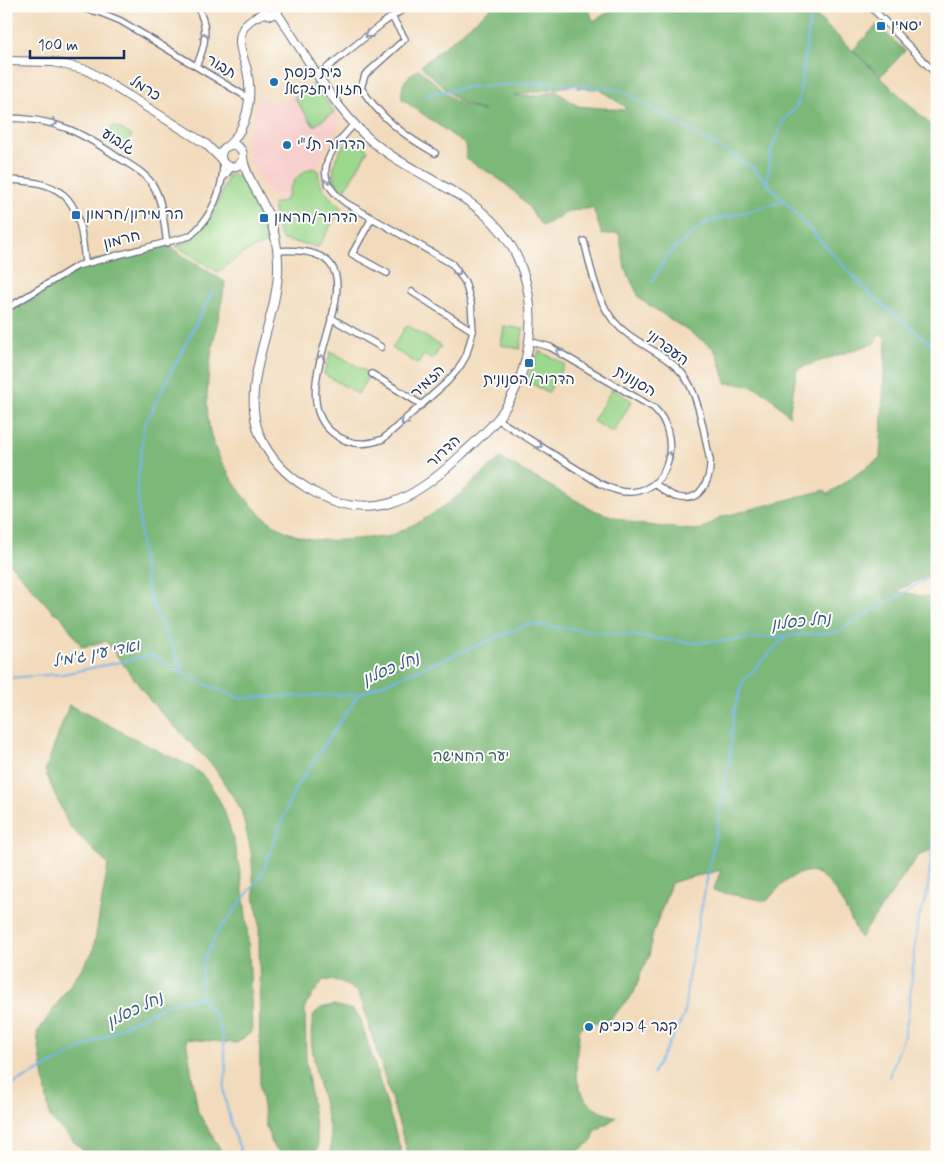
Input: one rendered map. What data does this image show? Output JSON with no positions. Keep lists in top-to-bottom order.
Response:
{
  "streets": {
    "street": [
      "תבור",
      "כרמל",
      "גלבוע",
      "חרמון",
      "העפרוני",
      "הזמיר",
      "הסנונית",
      "הדרור"
    ]
  },
  "crossings": [
    ["כרמל", "חרמון"],
    ["כרמל", "הדרור"],
    ["גלבוע", "חרמון"],
    ["חרמון", "הדרור"],
    ["העפרוני", "הסנונית"],
    ["הזמיר", "הדרור"],
    ["הסנונית", "הדרור"]
  ],
  "one_way": ["גלבוע", "הסנונית"],
  "water": ["נחל כסלון", "ואדי עין ג'מיל"],
  "parks": ["יער החמישה"],
  "places": {
    "transit": [
      "יסמין",
      "הר מירון/חרמון",
      "הדרור/חרמון",
      "הדרור/הסנונית"
    ],
    "other": ["בית כנסת חזון יחזקאל", "הדרור תל\"י", "קבר 4 כוכים"]
  },
  "scale_bar": "100 m"
}
